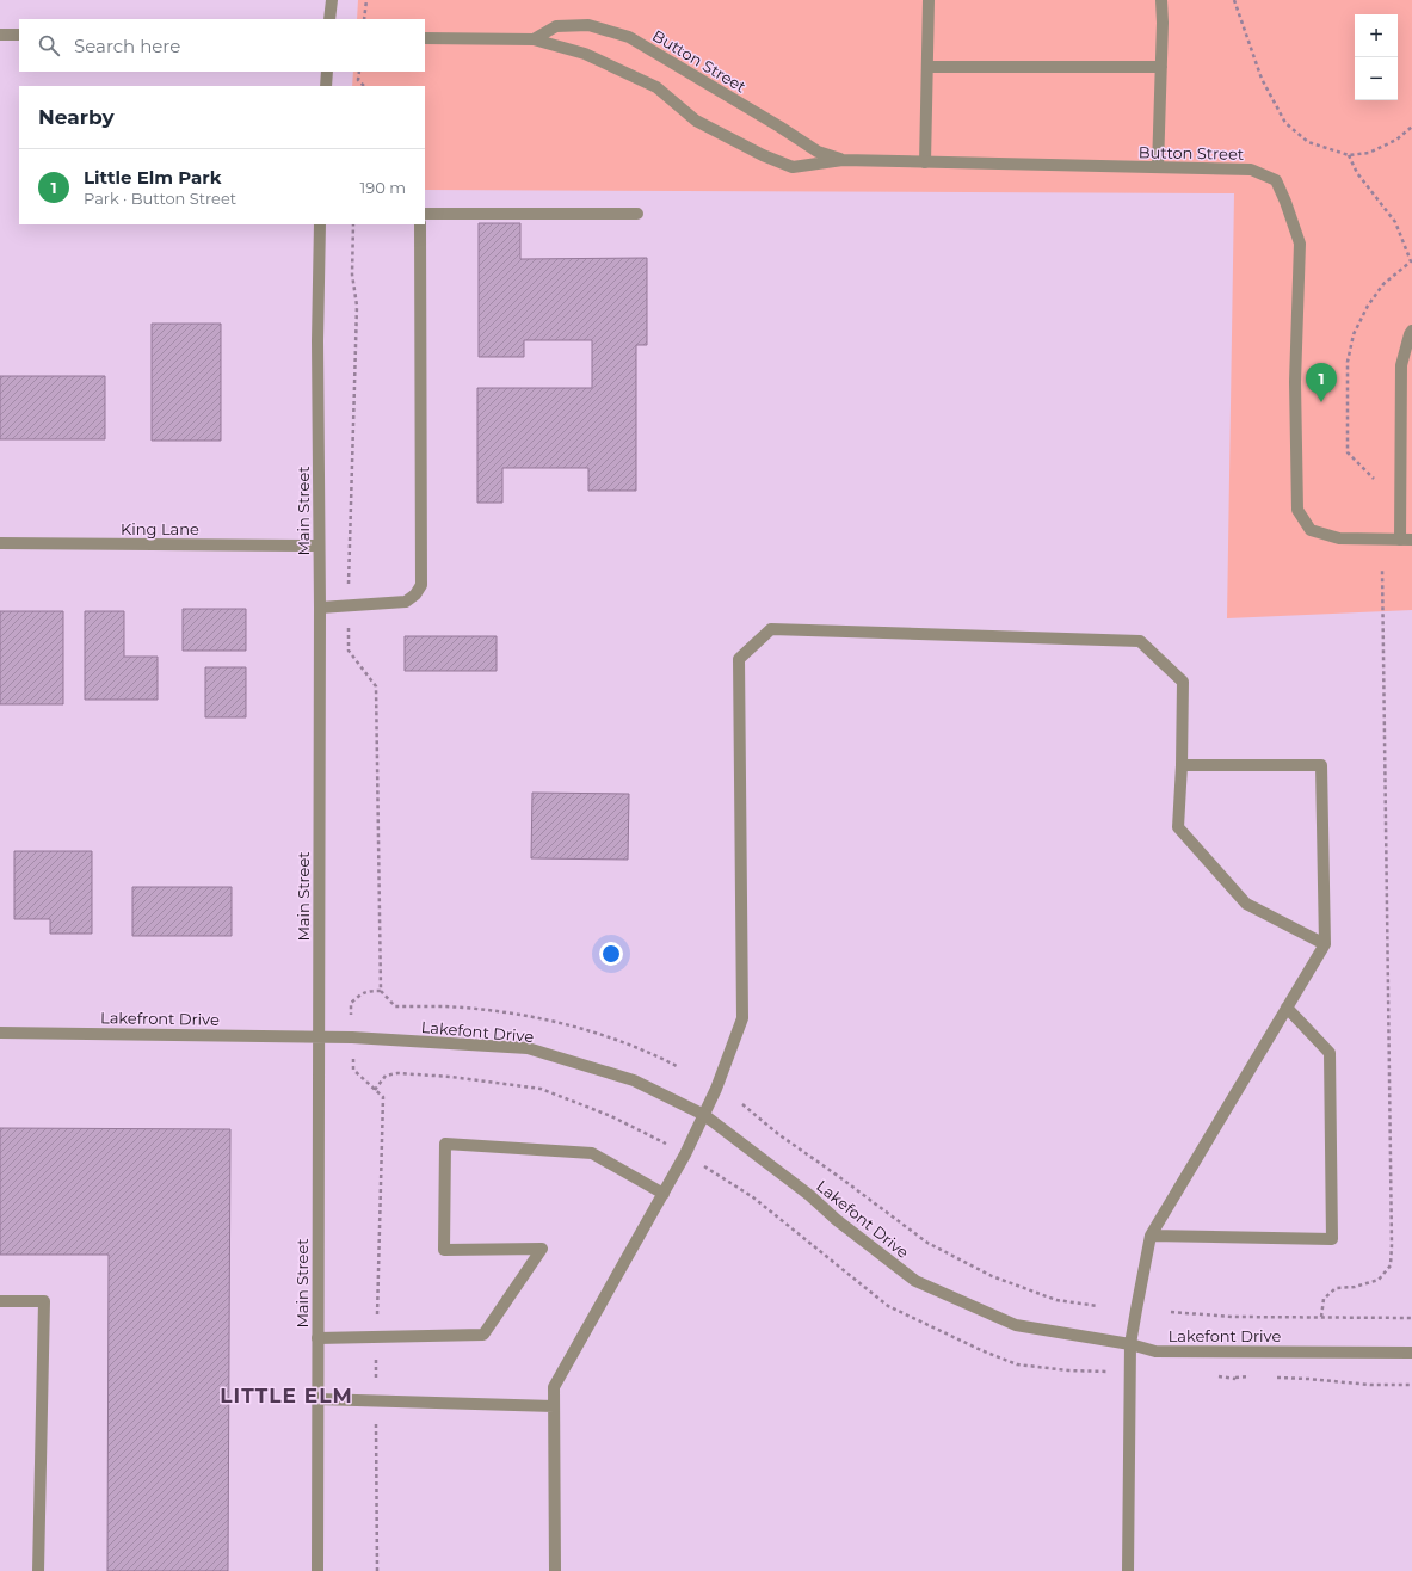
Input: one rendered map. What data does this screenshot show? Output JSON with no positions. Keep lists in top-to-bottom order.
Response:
{
  "streets": {
    "street": [
      "Button Street",
      "Main Street",
      "King Lane",
      "Lakefront Drive",
      "Lakefont Drive"
    ]
  },
  "crossings": [
    ["Main Street", "King Lane"],
    ["Main Street", "Lakefront Drive"],
    ["Main Street", "Lakefont Drive"],
    ["Lakefront Drive", "Lakefont Drive"]
  ],
  "districts": ["LITTLE ELM"],
  "page": {
    "map_buttons": ["+", "−"],
    "search": "Search here",
    "heading": "Nearby",
    "list": [
      {
        "mark": "1",
        "name": "Little Elm Park",
        "note": "Park · Button Street",
        "value": "190 m"
      }
    ],
    "pins": "1"
  }
}
